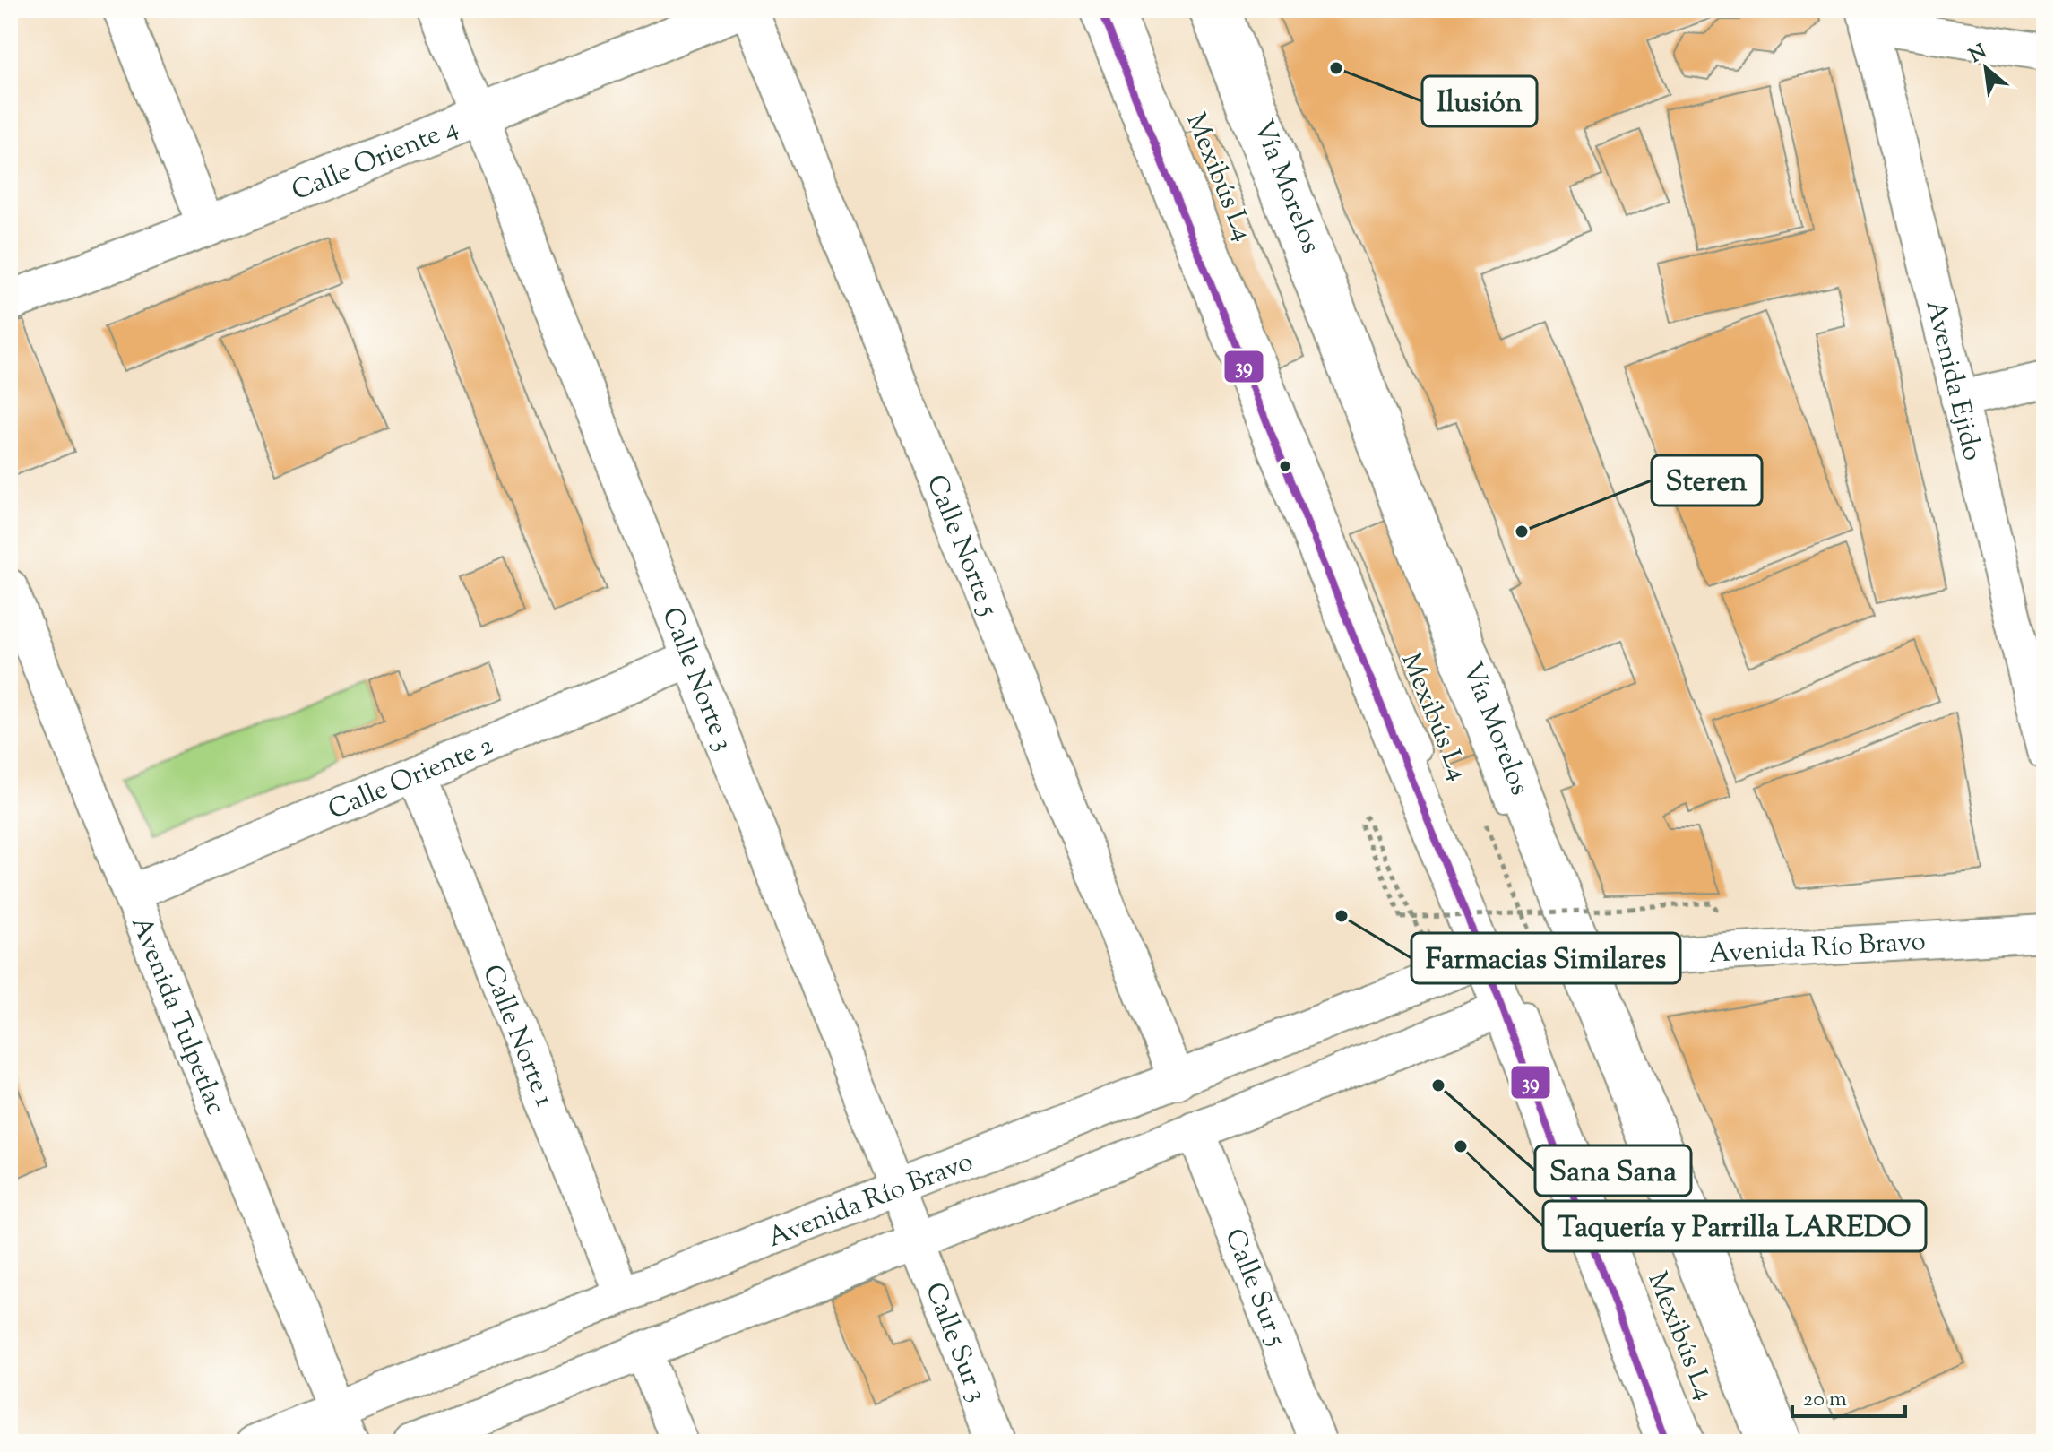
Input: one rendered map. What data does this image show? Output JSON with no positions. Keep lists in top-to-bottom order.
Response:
{
  "streets": {
    "main road": ["Calle Oriente 4", "Vía Morelos"],
    "street": [
      "Avenida Ejido",
      "Calle Norte 5",
      "Calle Norte 3",
      "Calle Oriente 2",
      "Avenida Río Bravo",
      "Avenida Tulpetlac",
      "Calle Norte 1",
      "Calle Sur 5",
      "Calle Sur 3"
    ],
    "lane": ["Mexibús L4"]
  },
  "crossings": [
    ["Calle Oriente 4", "Calle Norte 3"],
    ["Mexibús L4", "Vía Morelos"],
    ["Mexibús L4", "Avenida Río Bravo"],
    ["Vía Morelos", "Avenida Río Bravo"],
    ["Calle Norte 5", "Avenida Río Bravo"],
    ["Calle Norte 3", "Calle Oriente 2"],
    ["Calle Norte 3", "Avenida Río Bravo"],
    ["Calle Norte 3", "Calle Sur 3"],
    ["Calle Oriente 2", "Avenida Tulpetlac"],
    ["Calle Oriente 2", "Calle Norte 1"],
    ["Avenida Río Bravo", "Avenida Tulpetlac"],
    ["Avenida Río Bravo", "Calle Norte 1"],
    ["Avenida Río Bravo", "Calle Sur 5"],
    ["Avenida Río Bravo", "Calle Sur 3"]
  ],
  "places": [
    "Ilusión",
    "Steren",
    "Farmacias Similares",
    "Sana Sana",
    "Taquería y Parrilla LAREDO"
  ],
  "lines": ["transit line 39"],
  "scale_bar": "20 m",
  "north": "top left"
}
